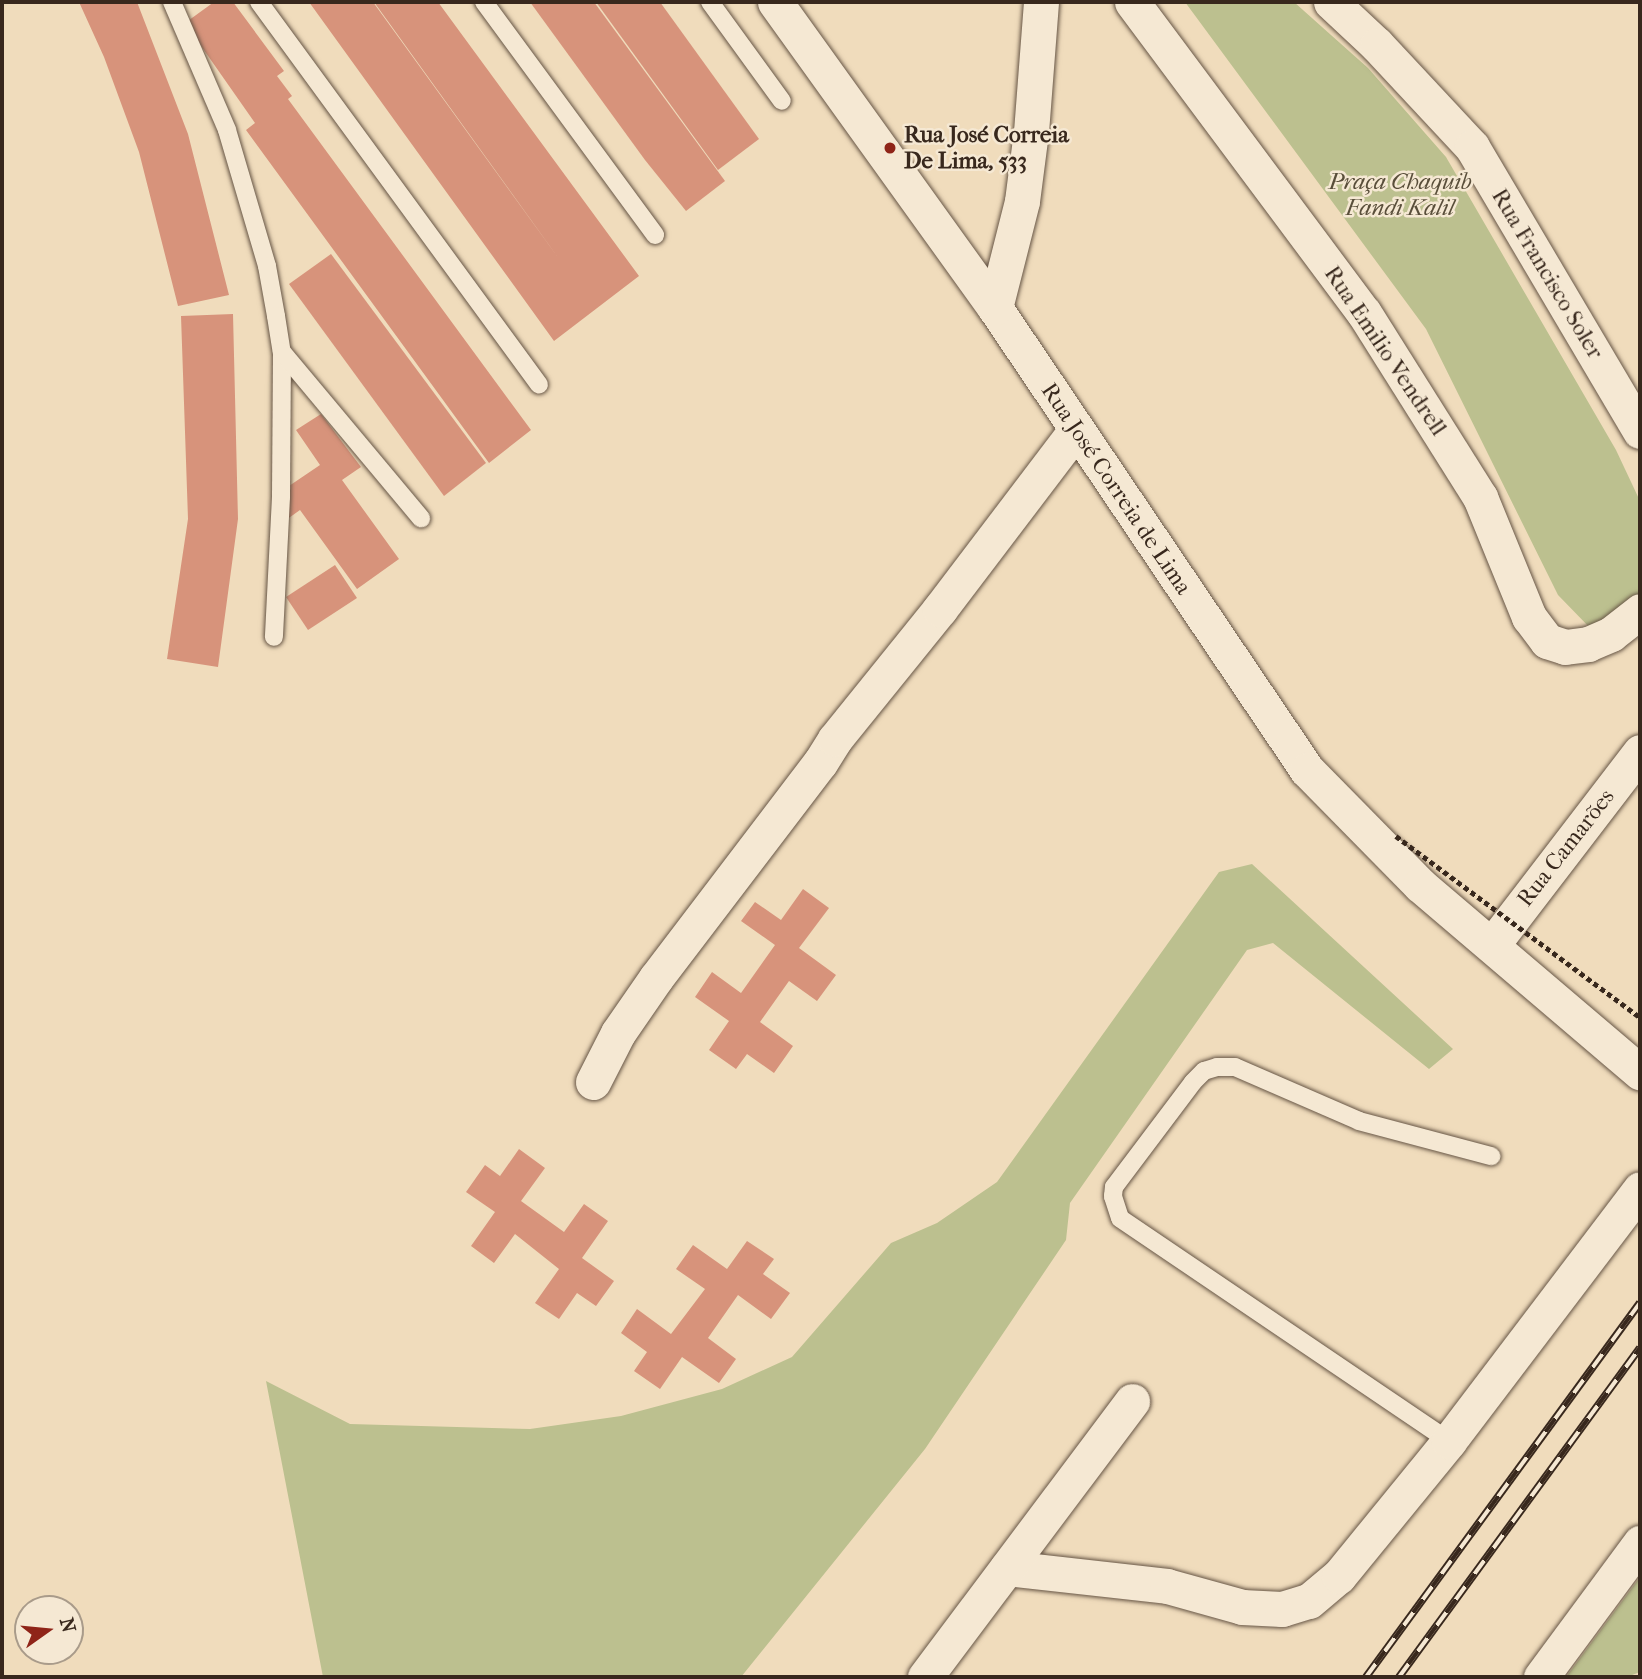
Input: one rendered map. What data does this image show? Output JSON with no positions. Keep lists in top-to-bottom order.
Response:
{
  "streets": {
    "street": [
      "Rua Francisco Soler",
      "Rua Emilio Vendrell",
      "Rua José Correia de Lima",
      "Rua Camarões"
    ]
  },
  "crossings": [
    ["Rua José Correia de Lima", "Rua Camarões"]
  ],
  "parks": ["Praça Chaquib Fandi Kalil"],
  "places": ["Rua José Correia De Lima, 533"],
  "north": "right"
}
